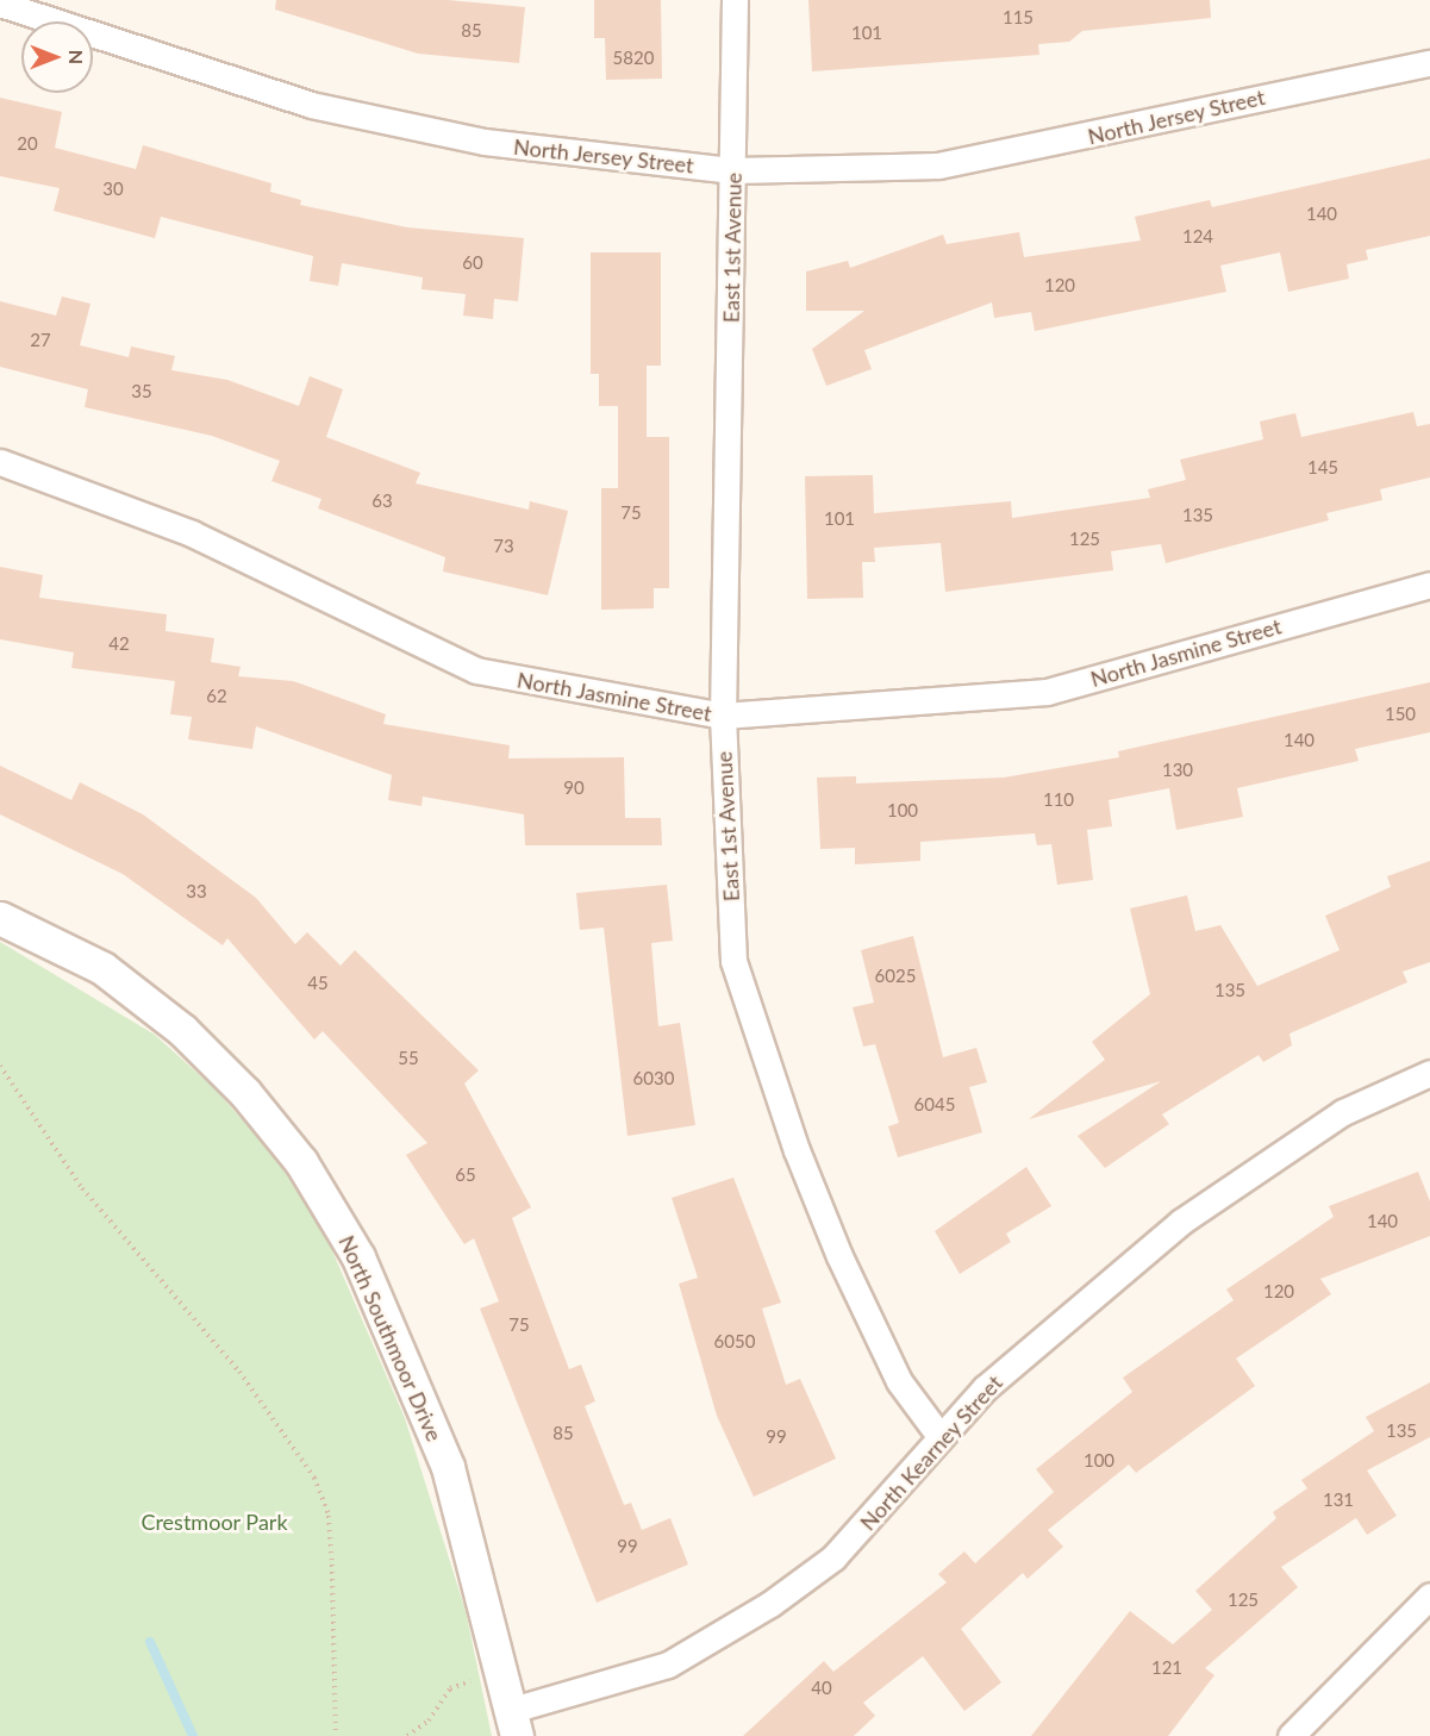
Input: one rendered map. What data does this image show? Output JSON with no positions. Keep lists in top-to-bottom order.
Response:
{
  "streets": {
    "street": [
      "North Jersey Street",
      "East 1st Avenue",
      "North Jasmine Street",
      "North Southmoor Drive",
      "North Kearney Street"
    ]
  },
  "crossings": [
    ["North Jersey Street", "East 1st Avenue"],
    ["East 1st Avenue", "North Jasmine Street"],
    ["East 1st Avenue", "North Kearney Street"],
    ["North Southmoor Drive", "North Kearney Street"]
  ],
  "parks": ["Crestmoor Park"],
  "house_numbers": [
    "115",
    "85",
    "101",
    "5820",
    "20",
    "30",
    "140",
    "124",
    "60",
    "120",
    "27",
    "35",
    "145",
    "63",
    "75",
    "135",
    "101",
    "125",
    "73",
    "42",
    "62",
    "150",
    "140",
    "130",
    "90",
    "110",
    "100",
    "33",
    "6025",
    "45",
    "135",
    "55",
    "6030",
    "6045",
    "65",
    "140",
    "120",
    "75",
    "6050",
    "135",
    "85",
    "99",
    "100",
    "131",
    "99",
    "125",
    "121",
    "40"
  ],
  "north": "right"
}
